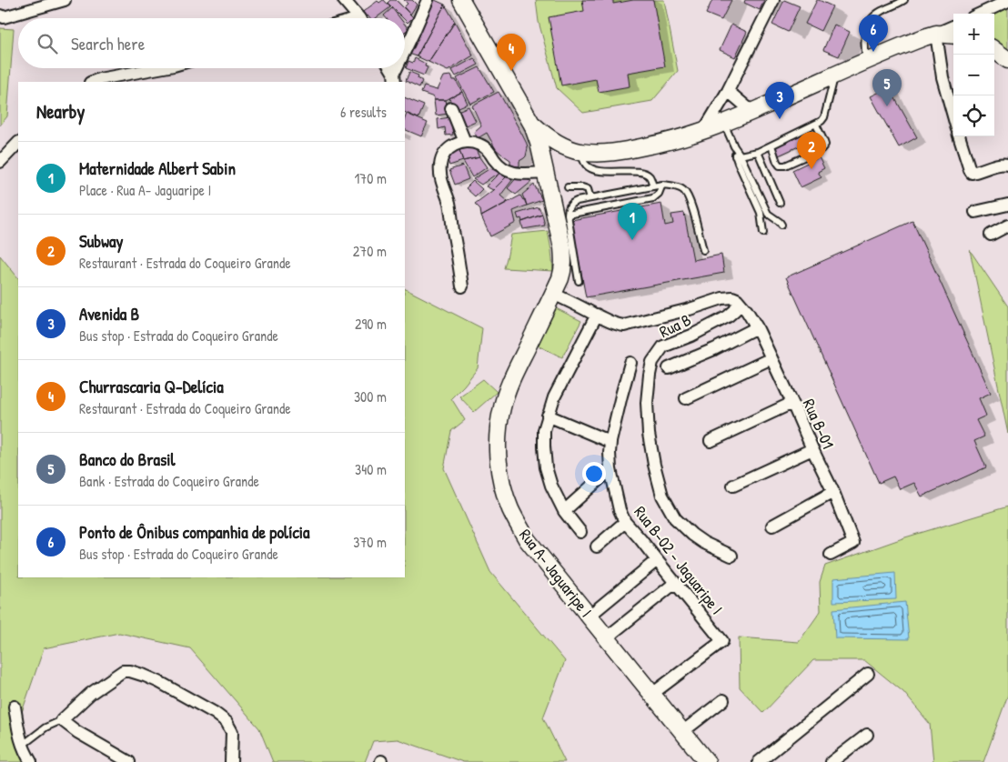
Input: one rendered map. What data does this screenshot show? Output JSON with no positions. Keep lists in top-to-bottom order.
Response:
{
  "streets": {
    "main road": ["Rua A- Jaguaripe I"],
    "street": ["Rua B", "Rua B-01", "Rua B-02 - Jaguaripe I"]
  },
  "crossings": [
    ["Rua B", "Rua B-01"],
    ["Rua B", "Rua A- Jaguaripe I"],
    ["Rua B-02 - Jaguaripe I", "Rua A- Jaguaripe I"]
  ],
  "page": {
    "map_buttons": ["+", "−"],
    "pins": [
      "6",
      "4",
      "5",
      "3",
      "2",
      "1"
    ],
    "search": "Search here",
    "heading": ["Nearby", "6 results"],
    "list": [
      {
        "mark": "1",
        "name": "Maternidade Albert Sabin",
        "note": "Place · Rua A- Jaguaripe I",
        "value": "170 m"
      },
      {
        "mark": "2",
        "name": "Subway",
        "note": "Restaurant · Estrada do Coqueiro Grande",
        "value": "270 m"
      },
      {
        "mark": "3",
        "name": "Avenida B",
        "note": "Bus stop · Estrada do Coqueiro Grande",
        "value": "290 m"
      },
      {
        "mark": "4",
        "name": "Churrascaria Q-Delícia",
        "note": "Restaurant · Estrada do Coqueiro Grande",
        "value": "300 m"
      },
      {
        "mark": "5",
        "name": "Banco do Brasil",
        "note": "Bank · Estrada do Coqueiro Grande",
        "value": "340 m"
      },
      {
        "mark": "6",
        "name": "Ponto de Ônibus companhia de polícia",
        "note": "Bus stop · Estrada do Coqueiro Grande",
        "value": "370 m"
      }
    ]
  }
}
